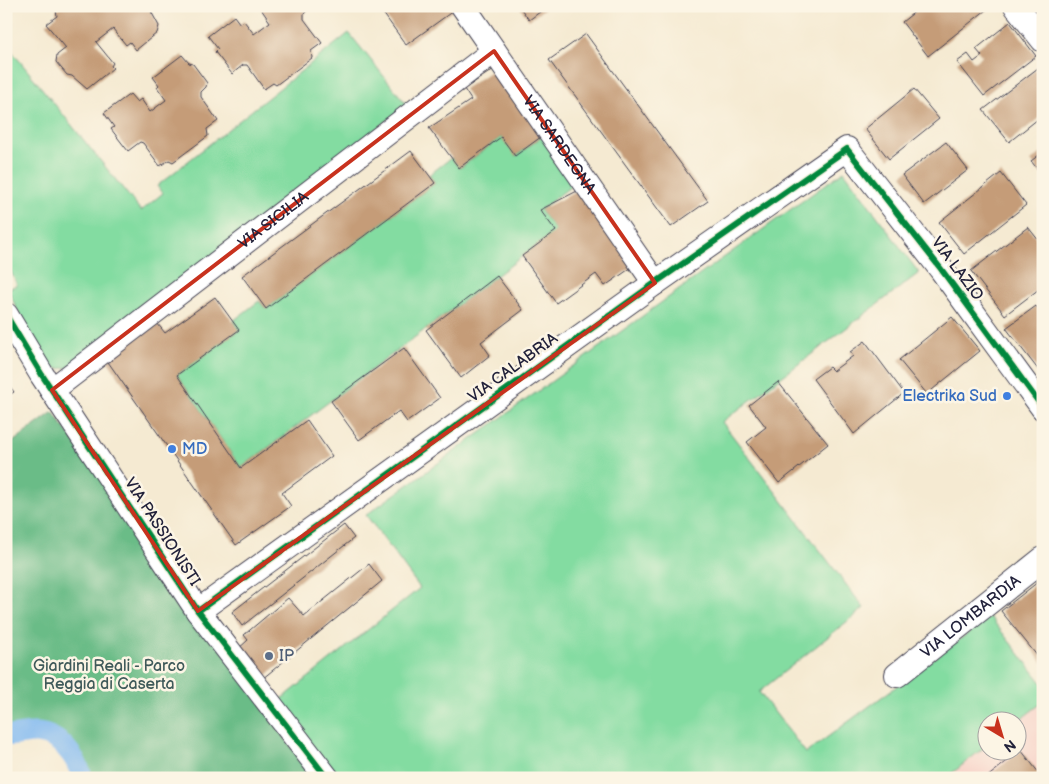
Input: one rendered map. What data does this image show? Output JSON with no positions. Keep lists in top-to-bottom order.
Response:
{
  "streets": {
    "street": [
      "VIA SARDEGNA",
      "VIA SICILIA",
      "VIA LAZIO",
      "VIA CALABRIA",
      "VIA PASSIONISTI",
      "VIA LOMBARDIA"
    ]
  },
  "crossings": [
    ["VIA SARDEGNA", "VIA SICILIA"],
    ["VIA SARDEGNA", "VIA CALABRIA"],
    ["VIA SICILIA", "VIA PASSIONISTI"],
    ["VIA LAZIO", "VIA CALABRIA"],
    ["VIA CALABRIA", "VIA PASSIONISTI"]
  ],
  "parks": ["Giardini Reali - Parco Reggia di Caserta"],
  "places": ["Electrika Sud", "MD", "IP"],
  "north": "bottom right"
}
